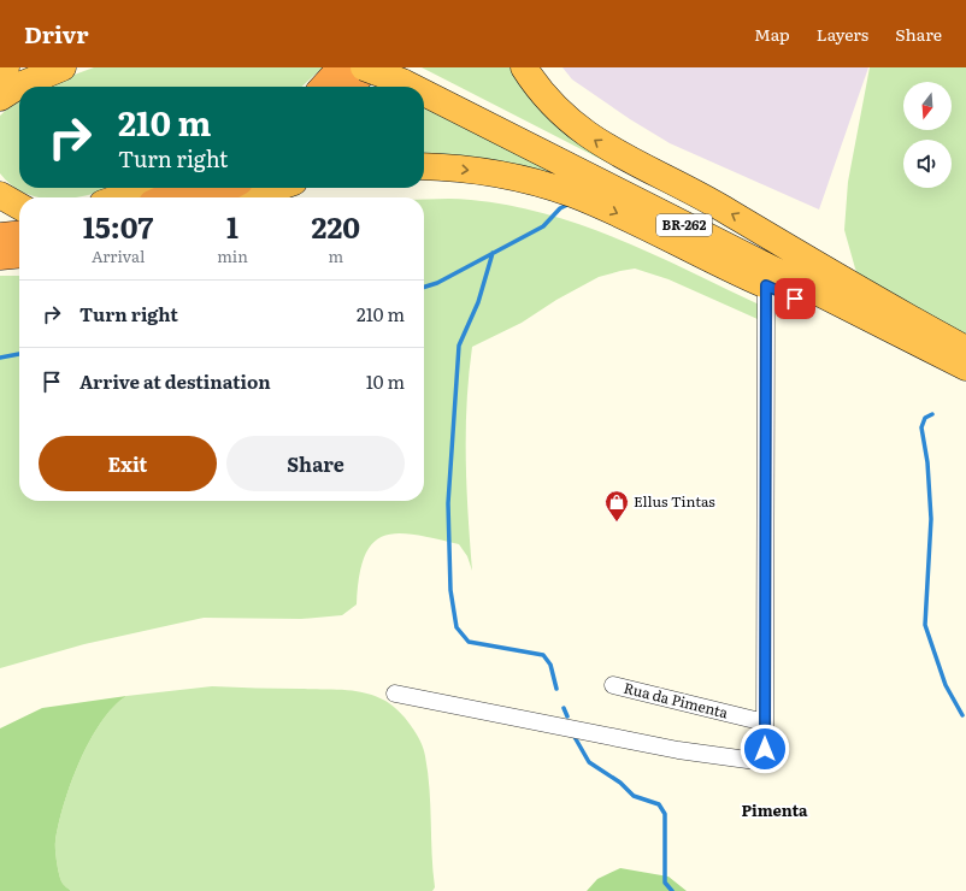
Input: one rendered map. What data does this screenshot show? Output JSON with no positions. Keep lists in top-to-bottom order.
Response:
{
  "streets": {
    "highway": ["BR-262"],
    "street": ["Rua da Pimenta"]
  },
  "districts": ["Pimenta"],
  "places": {
    "shop": ["Ellus Tintas"]
  },
  "north": "bottom",
  "page": {
    "header": "Drivr",
    "nav": ["Map", "Layers", "Share"],
    "turn": ["210 m", "Turn right"],
    "eta": [
      "15:07",
      "Arrival",
      "1",
      "min",
      "220",
      "m"
    ],
    "list": [
      {
        "name": "Turn right",
        "value": "210 m"
      },
      {
        "name": "Arrive at destination",
        "value": "10 m"
      }
    ],
    "buttons": ["Exit", "Share"]
  }
}
